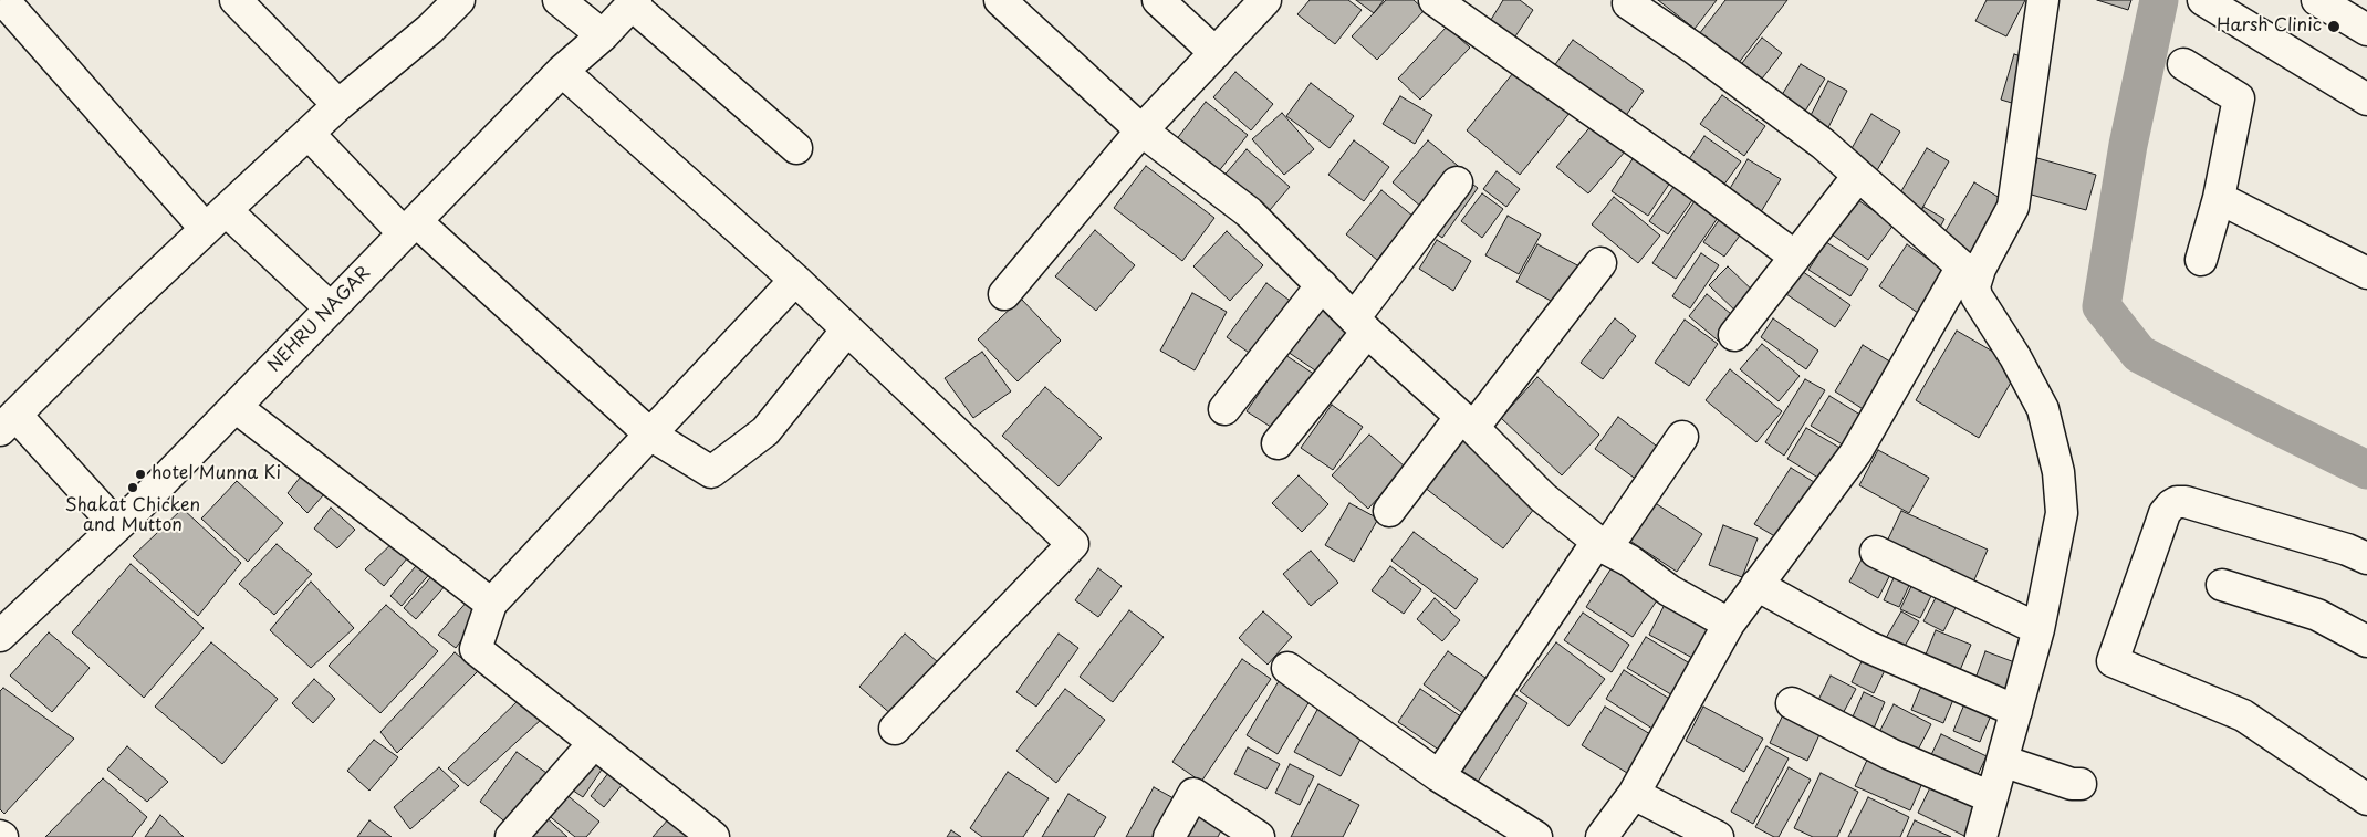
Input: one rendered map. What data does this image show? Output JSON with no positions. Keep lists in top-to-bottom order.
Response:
{
  "streets": {
    "street": ["NEHRU NAGAR"]
  },
  "places": ["Harsh Clinic", "hotel Munna Ki", "Shakat Chicken and Mutton"]
}
